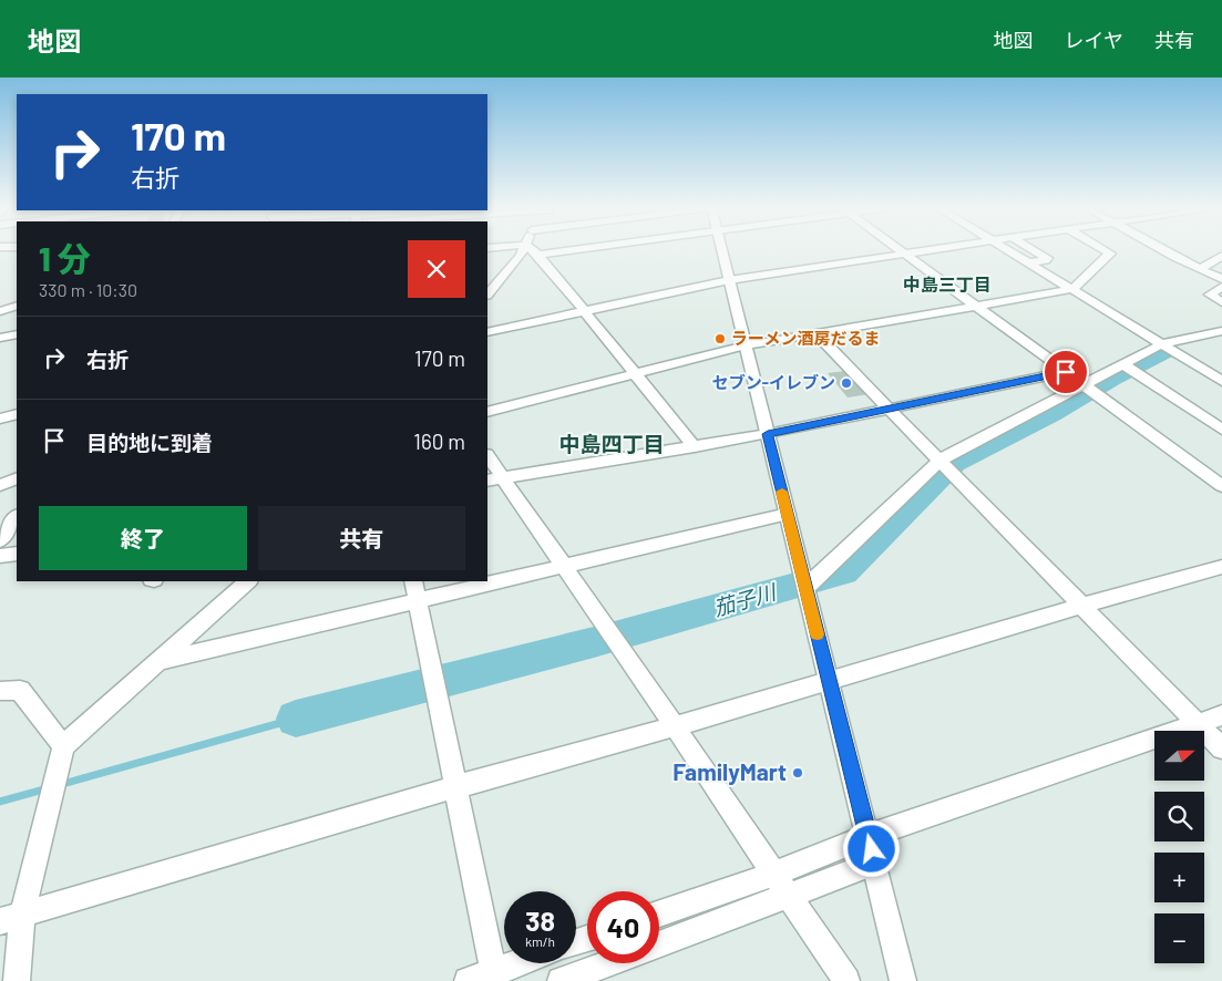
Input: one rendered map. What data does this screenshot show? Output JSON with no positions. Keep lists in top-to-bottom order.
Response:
{
  "districts": ["中島三丁目", "中島四丁目"],
  "water": ["茄子川"],
  "places": ["ラーメン酒房だるま", "セブン-イレブン", "FamilyMart"],
  "north": "right",
  "page": {
    "header": "地図",
    "nav": ["地図", "レイヤ", "共有"],
    "turn": ["170 m", "右折"],
    "heading": ["1 分", "330 m · 10:30"],
    "list": [
      {
        "name": "右折",
        "value": "170 m"
      },
      {
        "name": "目的地に到着",
        "value": "160 m"
      }
    ],
    "buttons": ["終了", "共有"],
    "map_buttons": ["+", "−"],
    "speed": "38 km/h",
    "limit": "40"
  }
}
